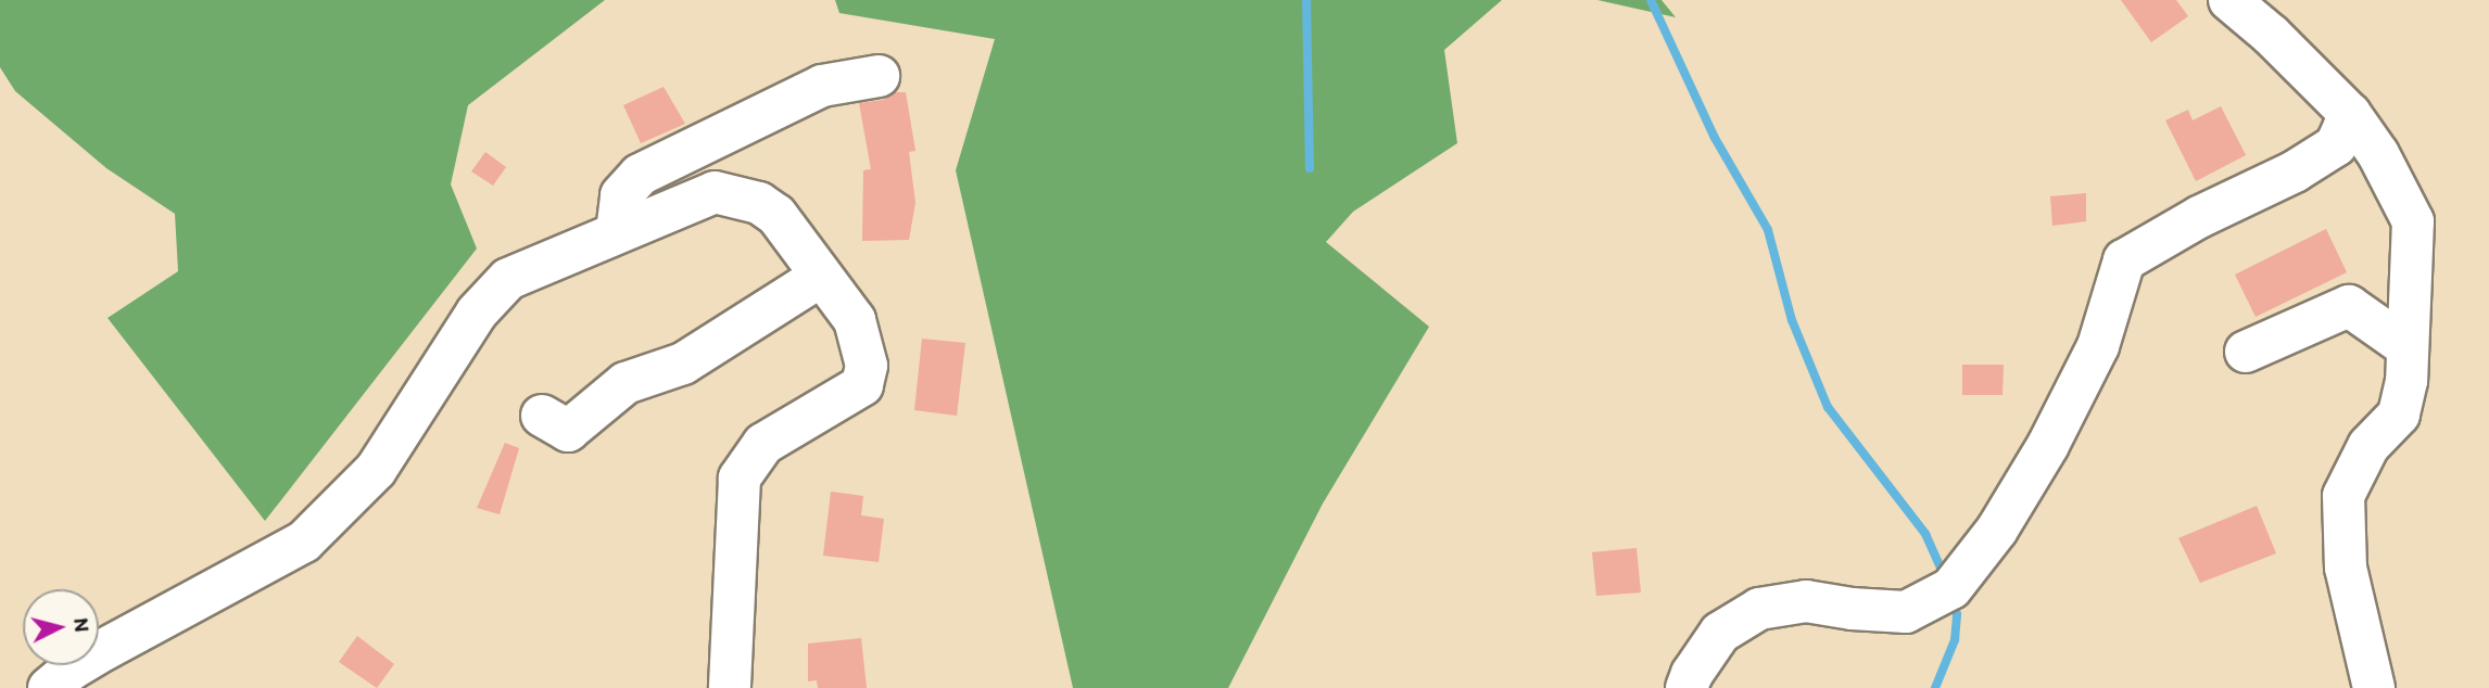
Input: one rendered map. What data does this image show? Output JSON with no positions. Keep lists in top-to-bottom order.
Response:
{
  "north": "right"
}
